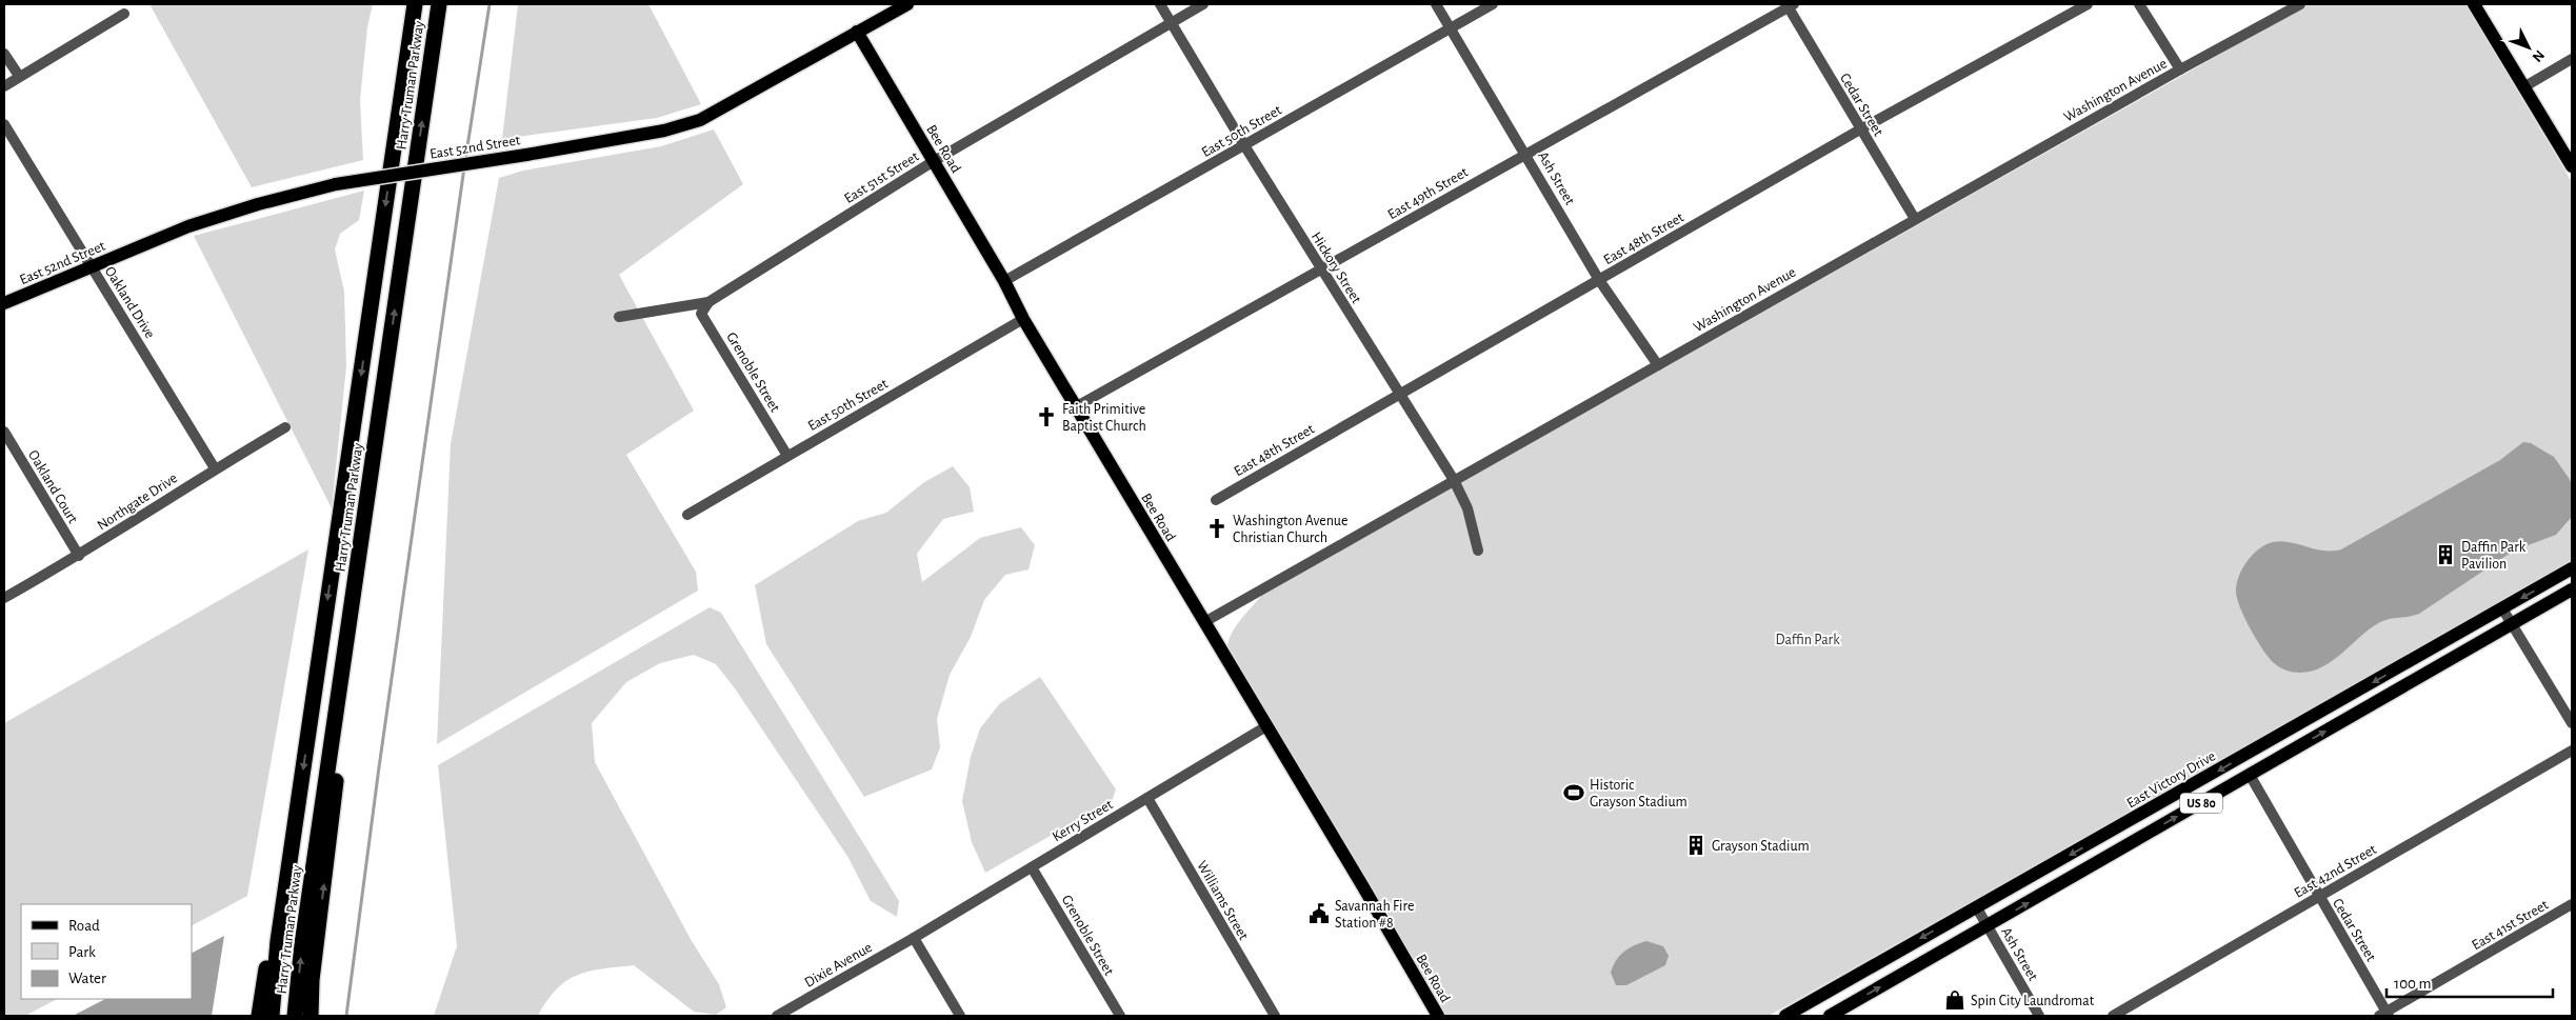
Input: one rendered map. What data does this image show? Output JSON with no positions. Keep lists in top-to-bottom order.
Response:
{
  "streets": {
    "highway": ["Harry Truman Parkway"],
    "main road": [
      "East 52nd Street",
      "Bee Road",
      "East Victory Drive",
      "US 80"
    ],
    "street": [
      "Washington Avenue",
      "Cedar Street",
      "East 50th Street",
      "East 51st Street",
      "Ash Street",
      "East 49th Street",
      "East 48th Street",
      "Hickory Street",
      "Oakland Drive",
      "Grenoble Street",
      "Oakland Court",
      "Northgate Drive",
      "Kerry Street",
      "East 42nd Street",
      "Williams Street",
      "East 41st Street",
      "Dixie Avenue"
    ]
  },
  "crossings": [
    ["Washington Avenue", "Cedar Street"],
    ["Washington Avenue", "Bee Road"],
    ["Washington Avenue", "Ash Street"],
    ["Washington Avenue", "Hickory Street"],
    ["Cedar Street", "East 49th Street"],
    ["Cedar Street", "East 48th Street"],
    ["Cedar Street", "US 80"],
    ["Cedar Street", "East 42nd Street"],
    ["Cedar Street", "East 41st Street"],
    ["East 50th Street", "Bee Road"],
    ["East 50th Street", "Ash Street"],
    ["East 50th Street", "Hickory Street"],
    ["East 50th Street", "Grenoble Street"],
    ["East 52nd Street", "Bee Road"],
    ["East 52nd Street", "Oakland Drive"],
    ["Bee Road", "East 51st Street"],
    ["Bee Road", "East 49th Street"],
    ["Bee Road", "Kerry Street"],
    ["East 51st Street", "Hickory Street"],
    ["East 51st Street", "Grenoble Street"],
    ["Ash Street", "East 49th Street"],
    ["Ash Street", "East 48th Street"],
    ["Ash Street", "East Victory Drive"],
    ["Ash Street", "US 80"],
    ["East 49th Street", "Hickory Street"],
    ["East 48th Street", "Hickory Street"],
    ["Oakland Drive", "Northgate Drive"],
    ["Grenoble Street", "Kerry Street"],
    ["Oakland Court", "Northgate Drive"],
    ["Kerry Street", "Williams Street"],
    ["Kerry Street", "Dixie Avenue"]
  ],
  "parks": ["Daffin Park"],
  "places": {
    "church": ["Faith Primitive Baptist Church", "Washington Avenue Christian Church"],
    "building": ["Daffin Park Pavilion", "Grayson Stadium"],
    "sports": ["Historic Grayson Stadium"],
    "public building": ["Savannah Fire Station #8"],
    "shop": ["Spin City Laundromat"]
  },
  "legend": ["Road", "Park", "Water"],
  "scale_bar": "100 m",
  "north": "bottom right"
}
